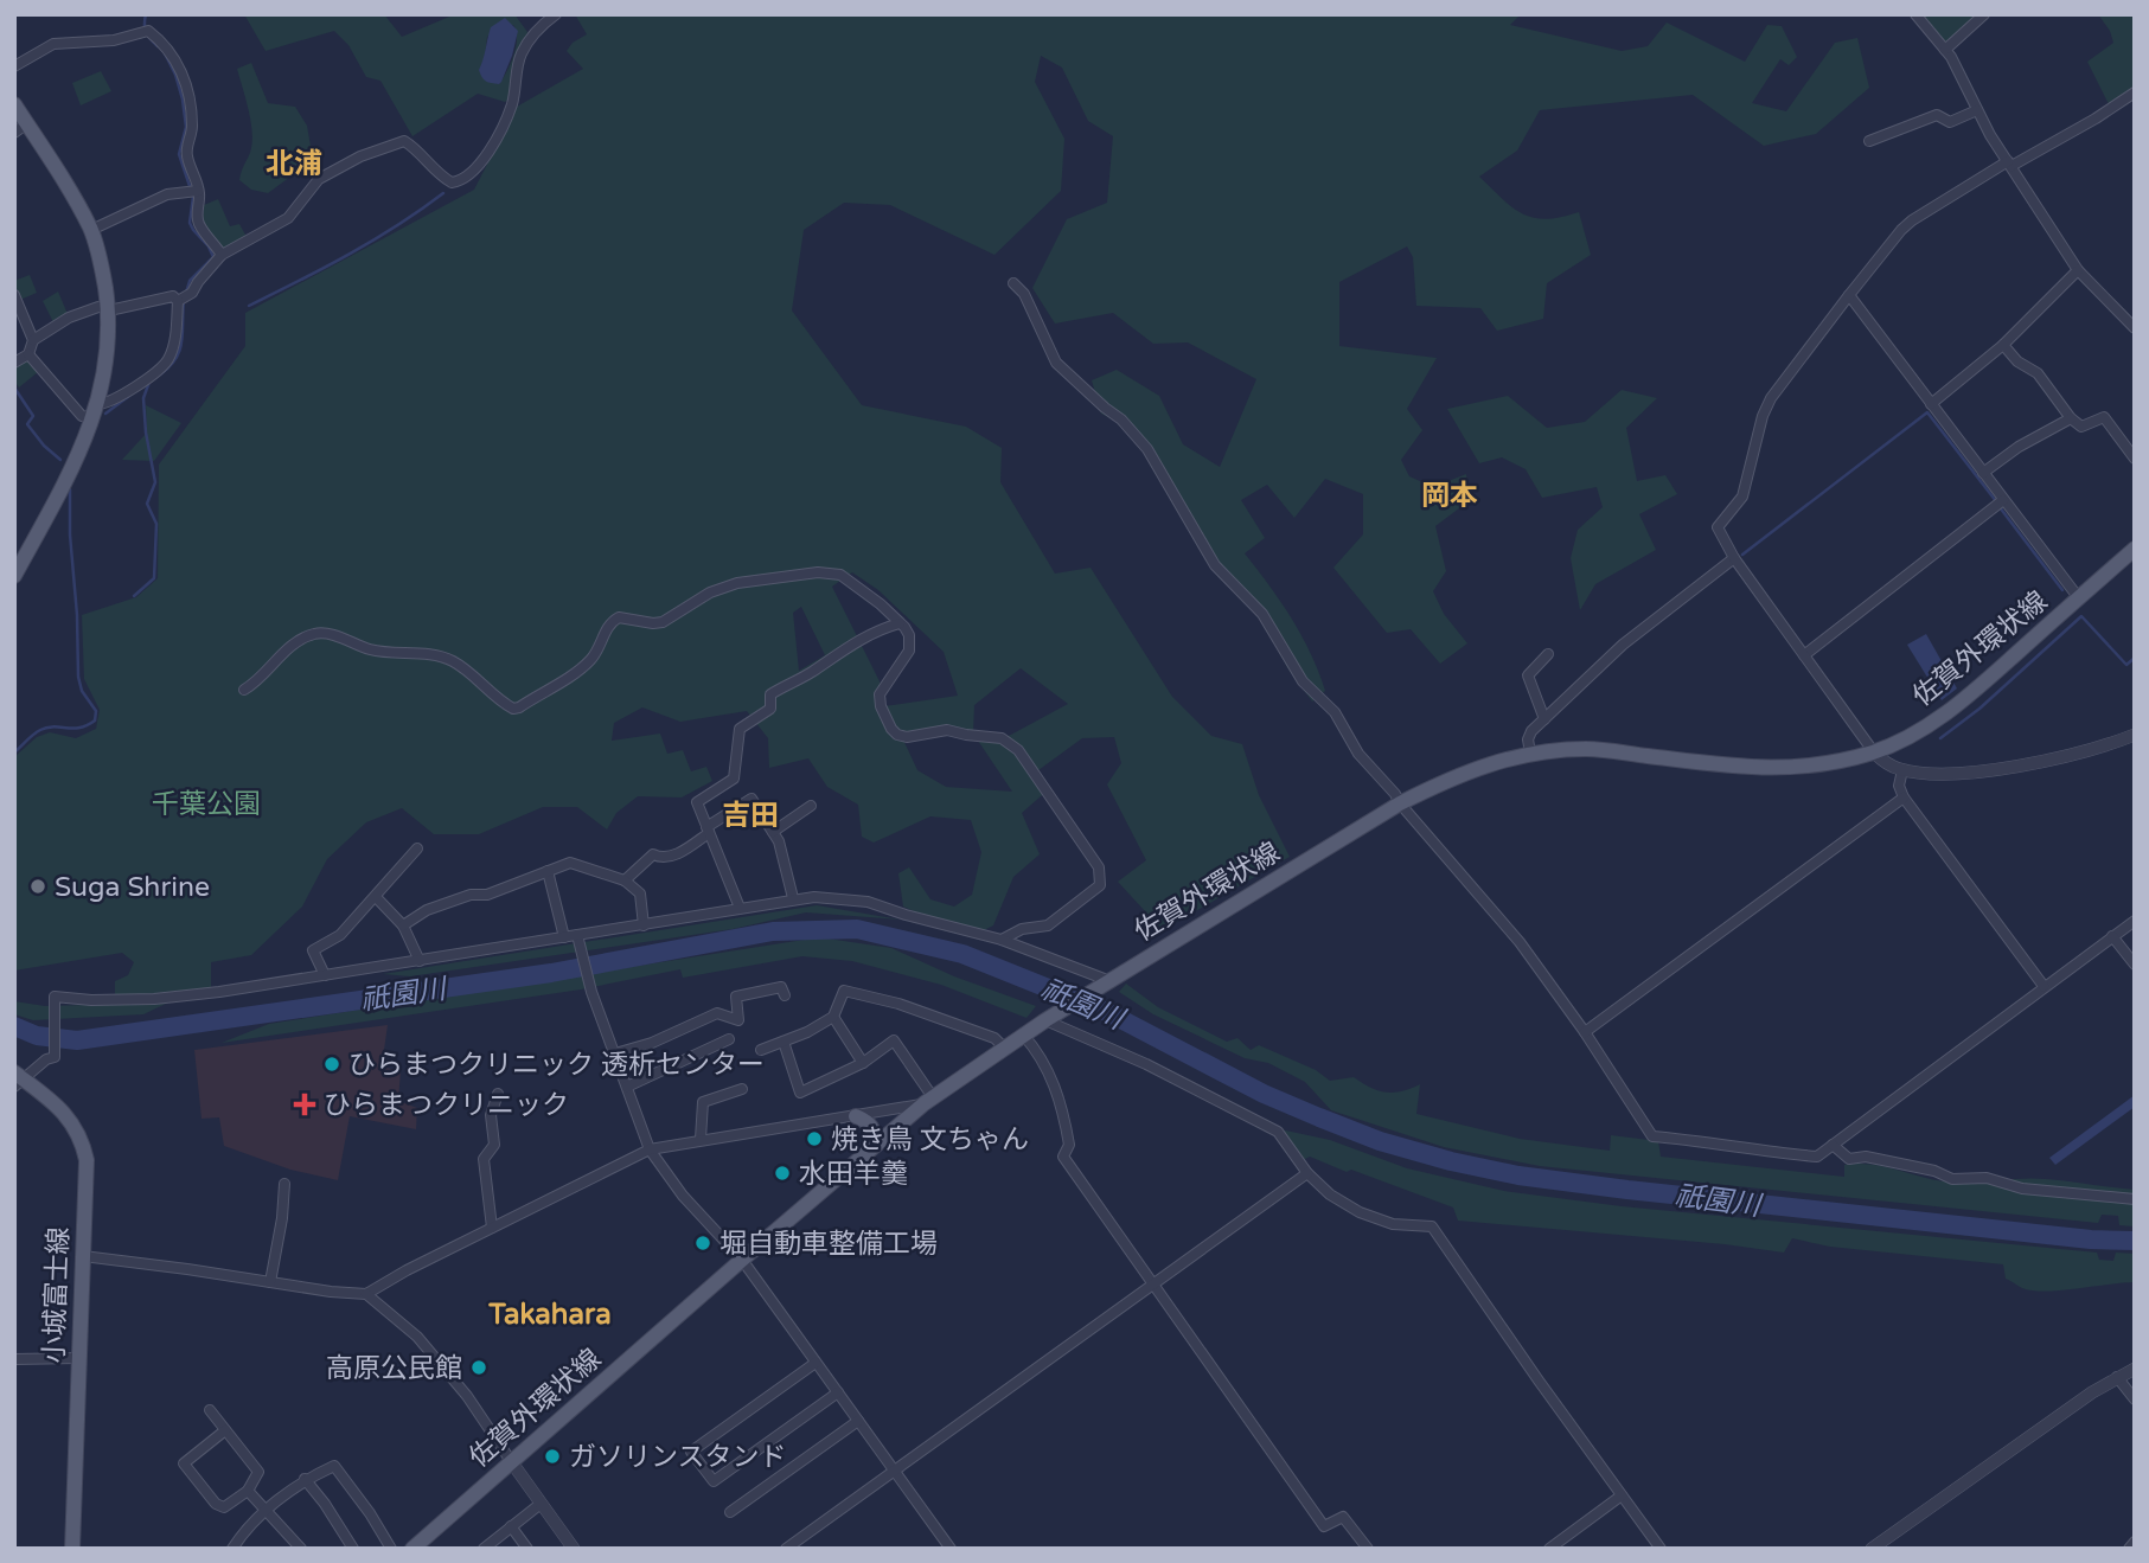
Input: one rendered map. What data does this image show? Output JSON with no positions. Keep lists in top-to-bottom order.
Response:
{
  "streets": {
    "main road": ["佐賀外環状線", "小城富士線"]
  },
  "districts": [
    "北浦",
    "岡本",
    "吉田",
    "Takahara"
  ],
  "water": ["祇園川"],
  "parks": ["千葉公園"],
  "places": {
    "other": [
      "Suga Shrine",
      "ひらまつクリニック 透析センター",
      "焼き鳥 文ちゃん",
      "水田羊羹",
      "堀自動車整備工場",
      "高原公民館",
      "ガソリンスタンド"
    ],
    "health": ["ひらまつクリニック"]
  }
}
